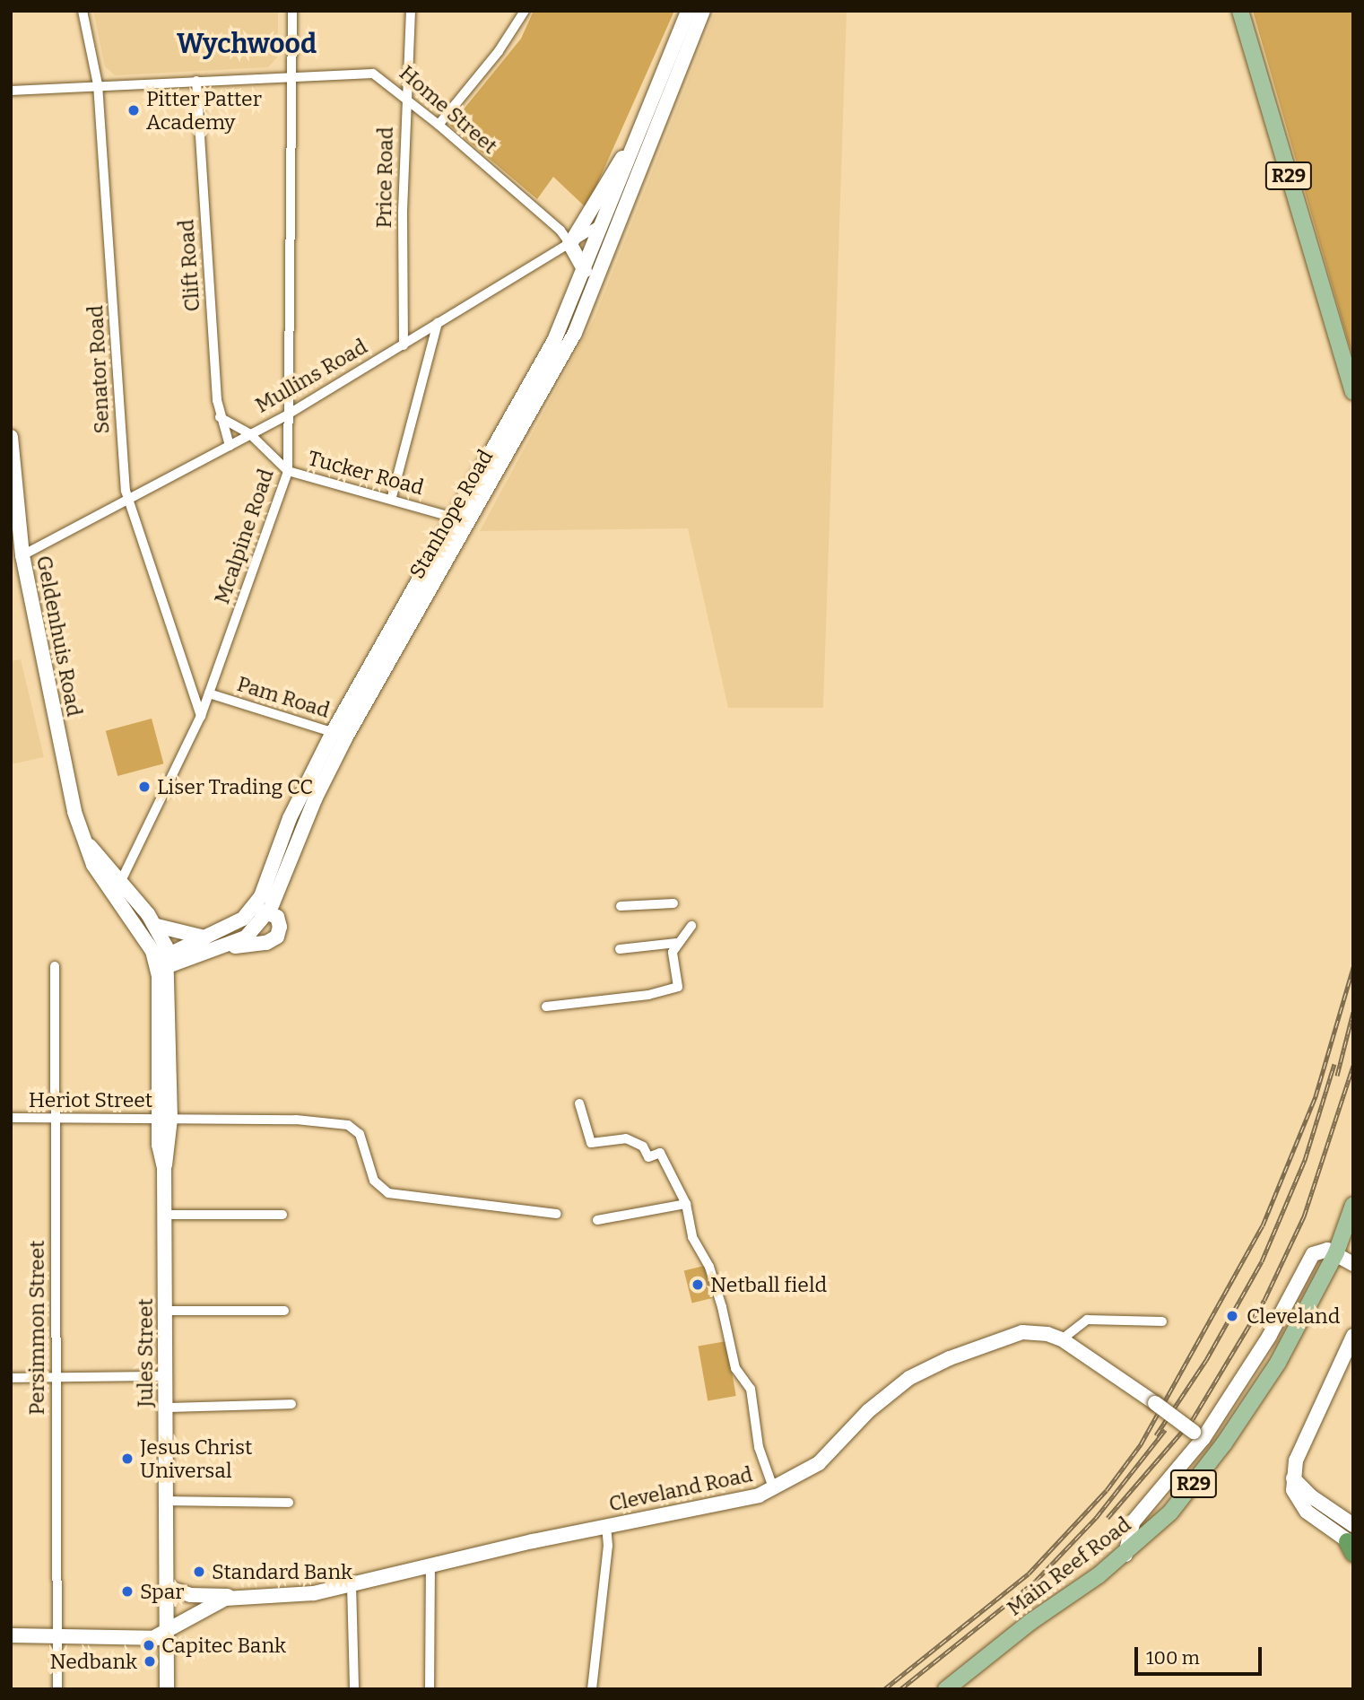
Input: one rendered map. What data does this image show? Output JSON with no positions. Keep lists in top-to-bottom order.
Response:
{
  "streets": {
    "main road": [
      "R29",
      "Stanhope Road",
      "Geldenhuis Road",
      "Jules Street",
      "Cleveland Road",
      "Main Reef Road"
    ],
    "street": [
      "Home Street",
      "Price Road",
      "Clift Road",
      "Senator Road",
      "Mullins Road",
      "Tucker Road",
      "Mcalpine Road",
      "Pam Road",
      "Heriot Street",
      "Persimmon Street"
    ]
  },
  "crossings": [
    ["Home Street", "Price Road"],
    ["Home Street", "Clift Road"],
    ["Home Street", "Senator Road"],
    ["Home Street", "Mullins Road"],
    ["Home Street", "Mcalpine Road"],
    ["Price Road", "Mullins Road"],
    ["Clift Road", "Mullins Road"],
    ["Senator Road", "Mullins Road"],
    ["Senator Road", "Mcalpine Road"],
    ["Mullins Road", "Stanhope Road"],
    ["Mullins Road", "Mcalpine Road"],
    ["Mullins Road", "Geldenhuis Road"],
    ["Tucker Road", "Stanhope Road"],
    ["Tucker Road", "Mcalpine Road"],
    ["Stanhope Road", "Geldenhuis Road"],
    ["Stanhope Road", "Pam Road"],
    ["Stanhope Road", "Jules Street"],
    ["Mcalpine Road", "Geldenhuis Road"],
    ["Mcalpine Road", "Pam Road"],
    ["Geldenhuis Road", "Jules Street"],
    ["Heriot Street", "Persimmon Street"],
    ["Heriot Street", "Jules Street"],
    ["Jules Street", "Cleveland Road"]
  ],
  "districts": ["Wychwood"],
  "places": [
    "Pitter Patter Academy",
    "Liser Trading CC",
    "Netball field",
    "Cleveland",
    "Jesus Christ Universal",
    "Standard Bank",
    "Spar",
    "Capitec Bank",
    "Nedbank"
  ],
  "scale_bar": "100 m"
}
